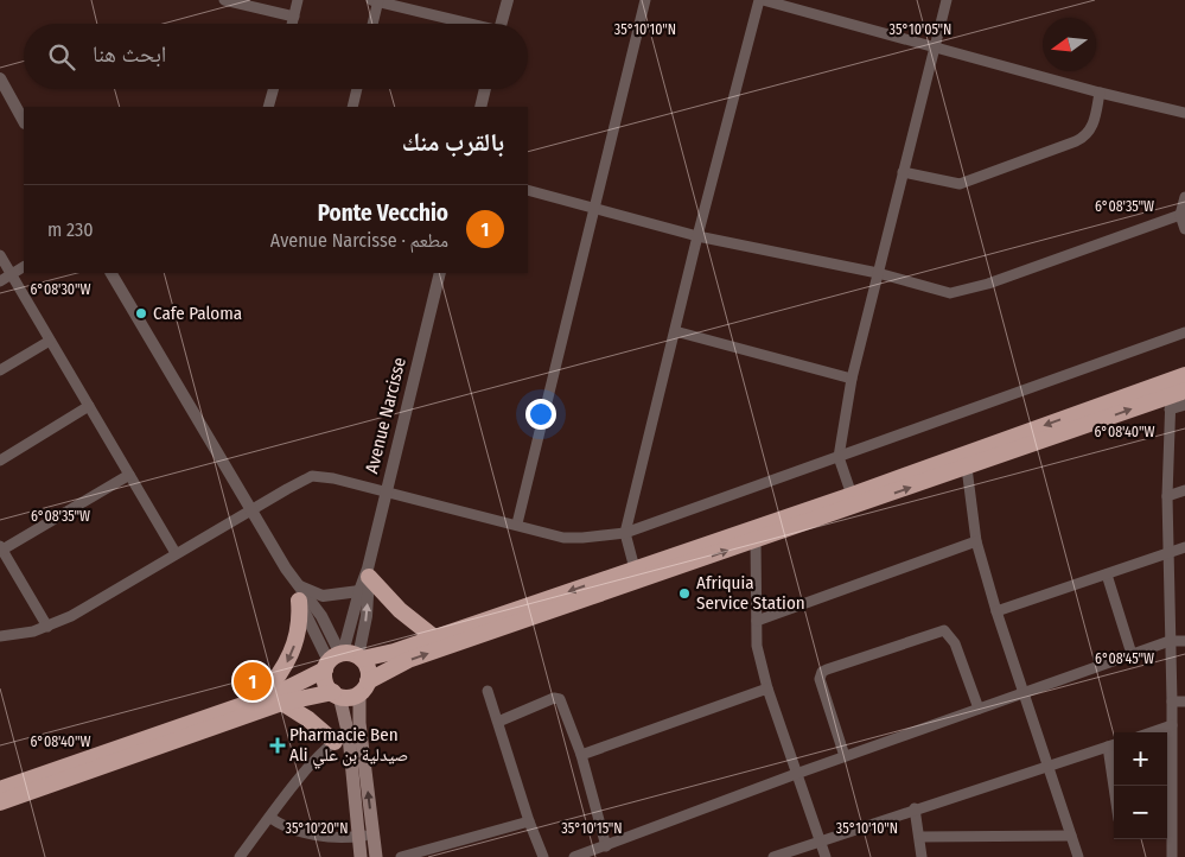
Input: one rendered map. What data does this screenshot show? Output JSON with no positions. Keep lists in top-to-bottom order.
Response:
{
  "streets": {
    "street": ["Avenue Narcisse"]
  },
  "places": {
    "other": ["Cafe Paloma", "Afriquia Service Station"],
    "health": ["Pharmacie Ben Ali صيدلية بن علي"]
  },
  "north": "left",
  "page": {
    "search": "ابحث هنا",
    "heading": "بالقرب منك",
    "list": [
      {
        "mark": "1",
        "name": "Ponte Vecchio",
        "note": "مطعم · Avenue Narcisse",
        "value": "230 m"
      }
    ],
    "pins": "1",
    "map_buttons": ["+", "−"]
  },
  "coordinates": [
    "35°10'10\"N",
    "35°10'05\"N",
    "6°08'35\"W",
    "6°08'30\"W",
    "6°08'40\"W",
    "6°08'45\"W",
    "35°10'20\"N",
    "35°10'15\"N"
  ]
}
